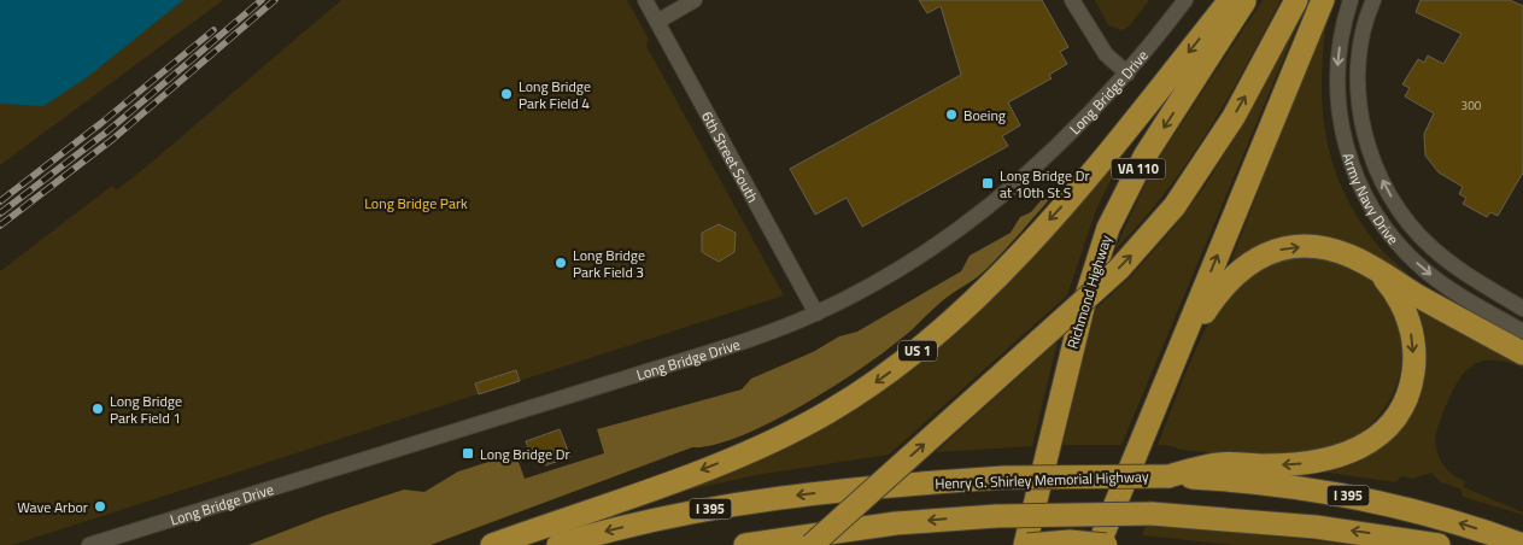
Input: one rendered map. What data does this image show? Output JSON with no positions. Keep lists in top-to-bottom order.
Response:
{
  "streets": {
    "highway": [
      "VA 110",
      "Richmond Highway",
      "US 1",
      "Henry G. Shirley Memorial Highway",
      "I 395"
    ],
    "street": ["Long Bridge Drive", "6th Street South", "Army Navy Drive"]
  },
  "crossings": [
    ["Long Bridge Drive", "6th Street South"]
  ],
  "parks": ["Long Bridge Park"],
  "places": {
    "other": [
      "Long Bridge Park Field 4",
      "Boeing",
      "Long Bridge Park Field 3",
      "Long Bridge Park Field 1",
      "Wave Arbor"
    ],
    "transit": ["Long Bridge Dr at 10th St S", "Long Bridge Dr"]
  },
  "house_numbers": ["300"]
}
